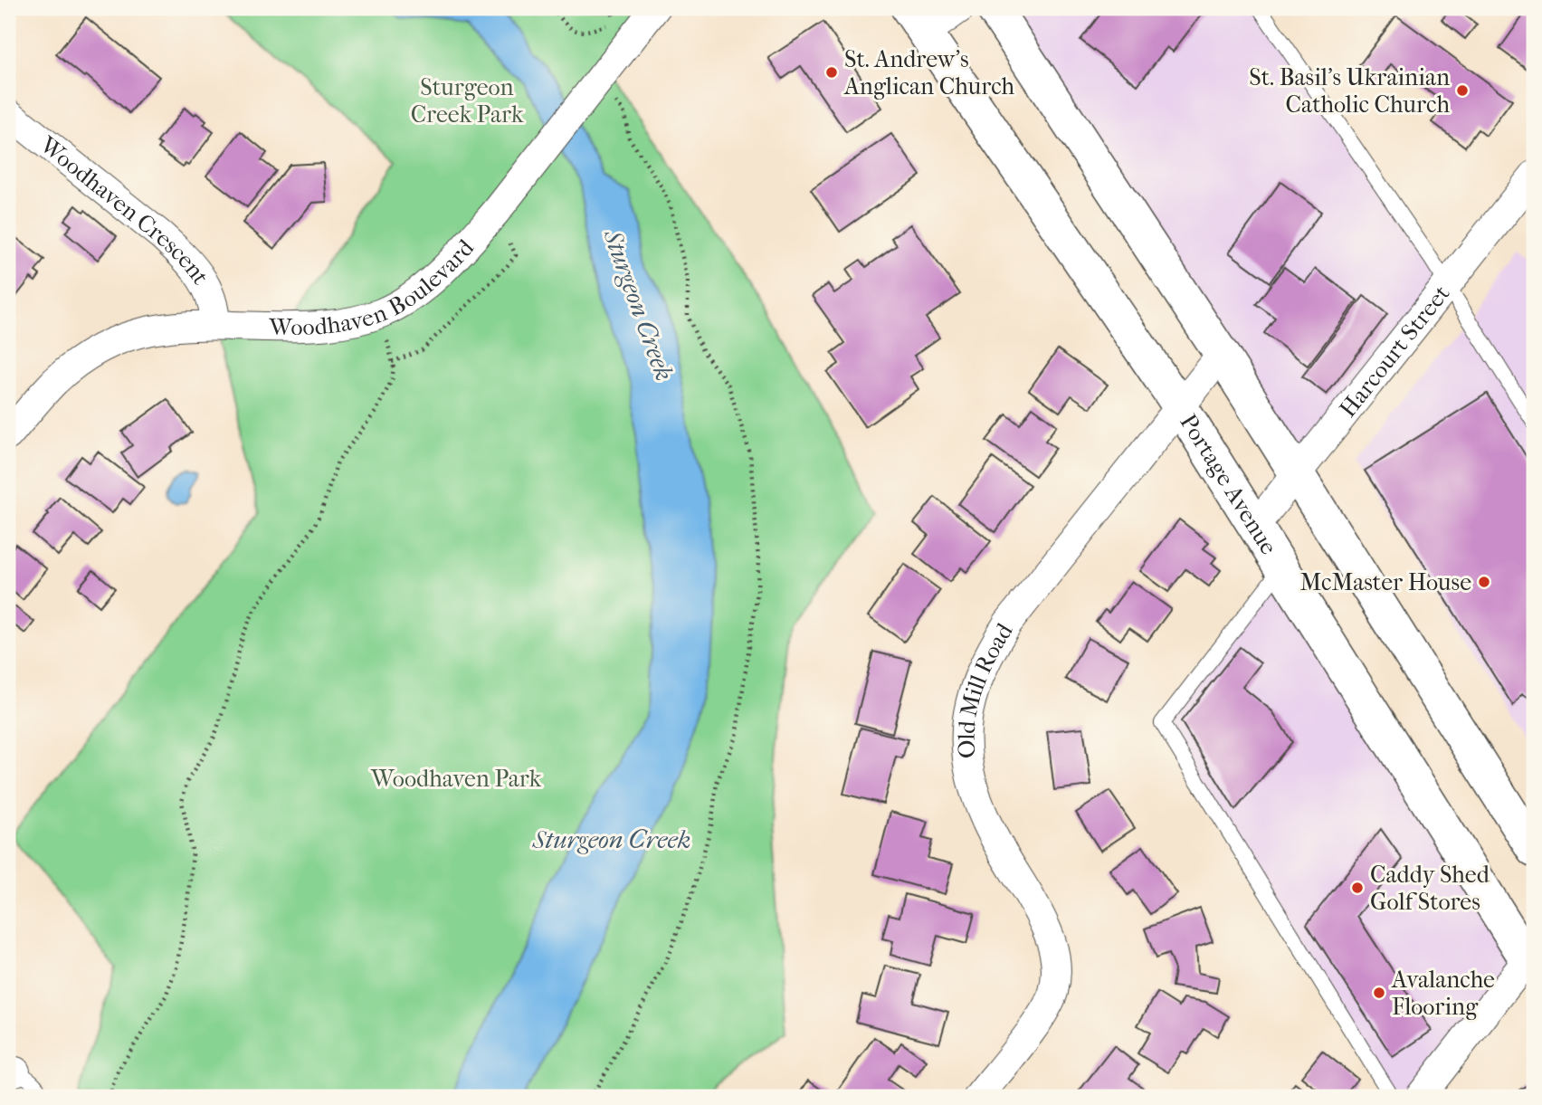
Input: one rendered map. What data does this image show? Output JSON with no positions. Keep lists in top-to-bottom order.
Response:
{
  "streets": {
    "highway": ["Portage Avenue"],
    "street": [
      "Woodhaven Crescent",
      "Woodhaven Boulevard",
      "Harcourt Street",
      "Old Mill Road"
    ]
  },
  "crossings": [
    ["Woodhaven Crescent", "Woodhaven Boulevard"],
    ["Harcourt Street", "Portage Avenue"],
    ["Portage Avenue", "Old Mill Road"]
  ],
  "water": ["Sturgeon Creek"],
  "parks": ["Sturgeon Creek Park", "Woodhaven Park"],
  "places": [
    "St. Andrew's Anglican Church",
    "St. Basil's Ukrainian Catholic Church",
    "McMaster House",
    "Caddy Shed Golf Stores",
    "Avalanche Flooring"
  ]
}
